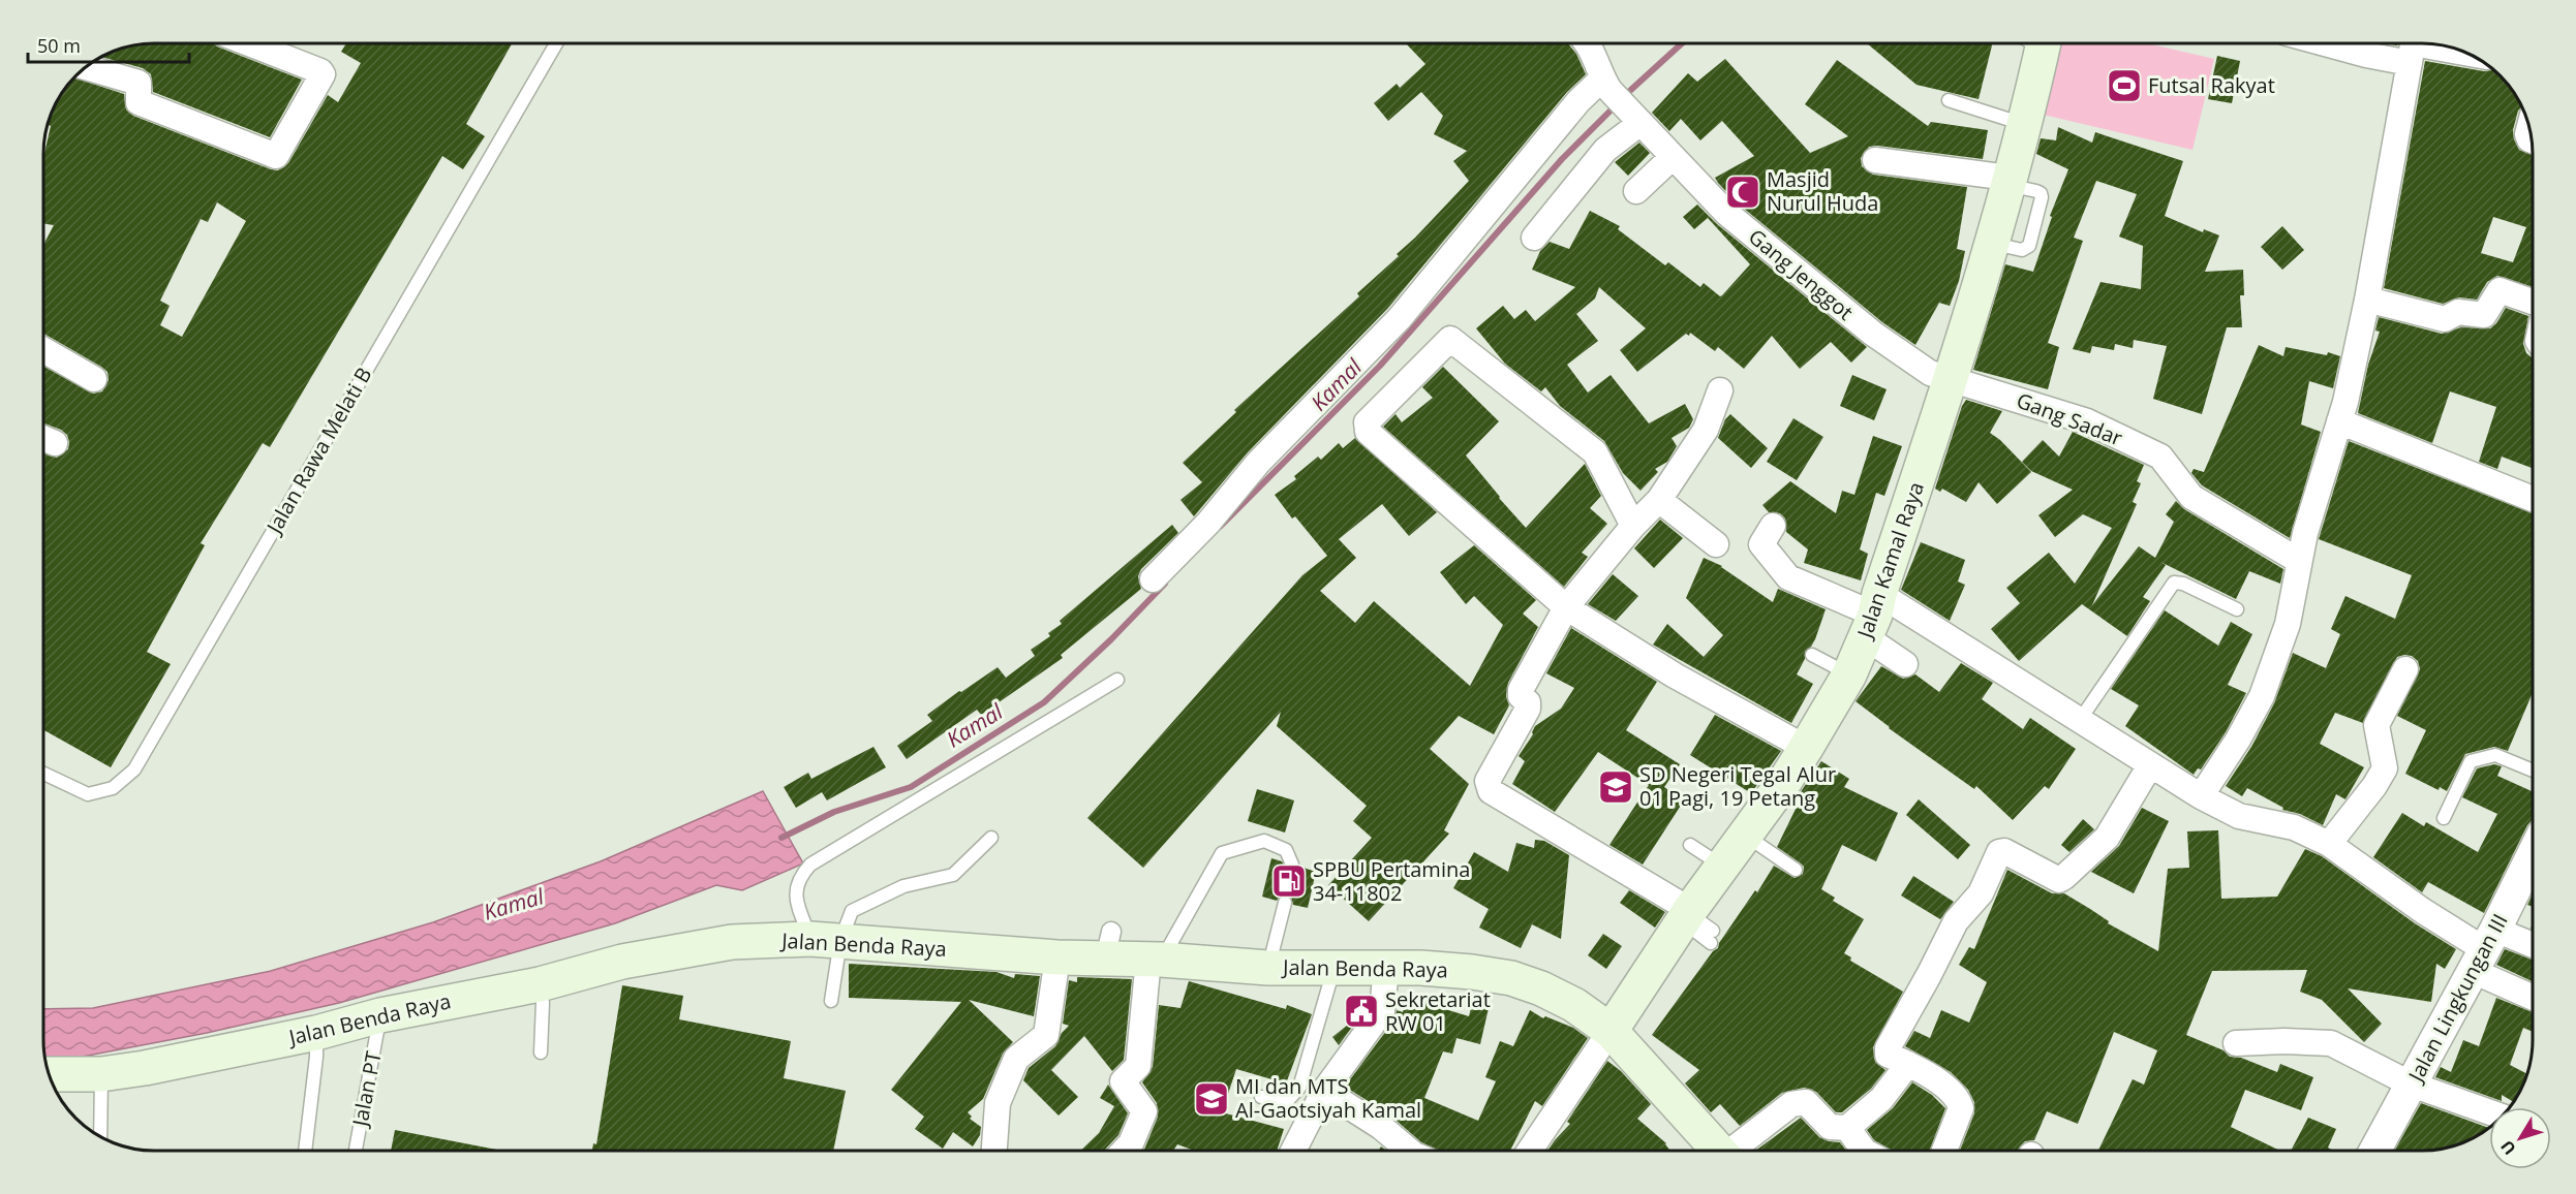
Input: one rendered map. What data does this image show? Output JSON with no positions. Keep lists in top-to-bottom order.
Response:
{
  "streets": {
    "main road": ["Jalan Kamal Raya", "Jalan Benda Raya"],
    "street": ["Gang Jenggot", "Gang Sadar", "Jalan Lingkungan III"],
    "lane": ["Jalan Rawa Melati B", "Jalan PT"]
  },
  "crossings": [
    ["Gang Jenggot", "Gang Sadar"],
    ["Gang Jenggot", "Jalan Kamal Raya"],
    ["Gang Sadar", "Jalan Kamal Raya"],
    ["Jalan Kamal Raya", "Jalan Benda Raya"],
    ["Jalan Benda Raya", "Jalan PT"]
  ],
  "water": ["Kamal"],
  "places": {
    "sports": ["Futsal Rakyat"],
    "mosque": ["Masjid Nurul Huda"],
    "school or university": ["SD Negeri Tegal Alur 01 Pagi, 19 Petang", "MI dan MTS Al-Gaotsiyah Kamal"],
    "fuel station": ["SPBU Pertamina 34-11802"],
    "public building": ["Sekretariat RW 01"]
  },
  "scale_bar": "50 m",
  "north": "bottom left"
}
